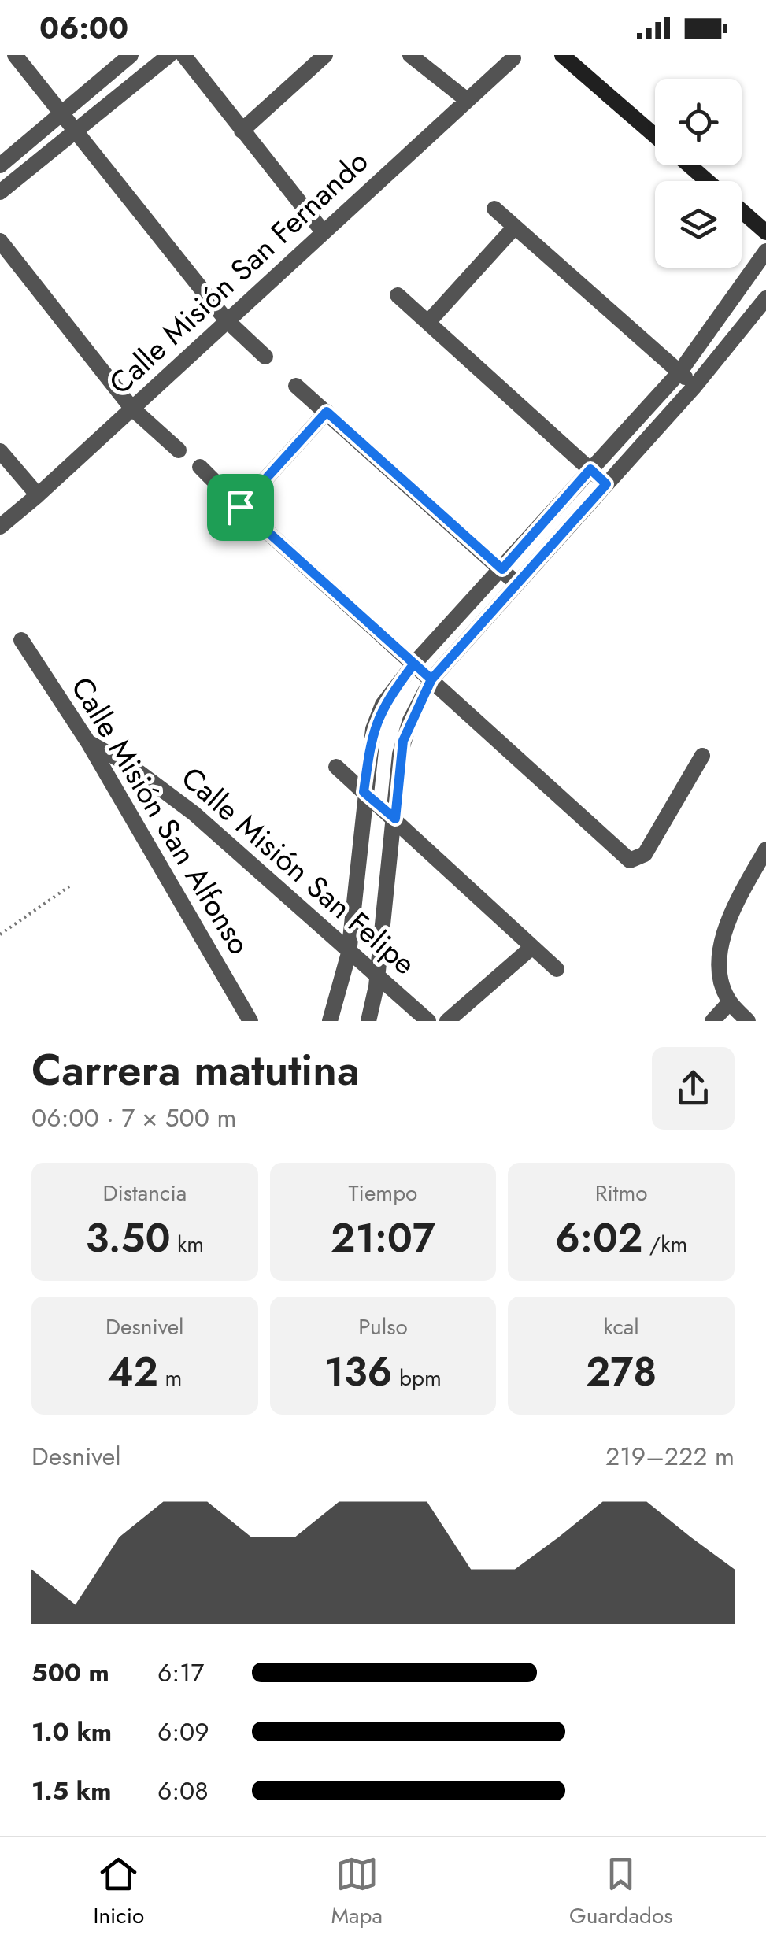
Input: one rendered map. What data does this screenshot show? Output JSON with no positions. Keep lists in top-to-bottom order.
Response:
{
  "streets": {
    "street": ["Calle Misión San Fernando", "Calle Misión San Alfonso", "Calle Misión San Felipe"]
  },
  "crossings": [
    ["Calle Misión San Alfonso", "Calle Misión San Felipe"]
  ],
  "page": {
    "status": "06:00",
    "heading": ["Carrera matutina", "06:00 · 7 × 500 m"],
    "stats": [
      ["Distancia", "3.50 km"],
      ["Tiempo", "21:07"],
      ["Ritmo", "6:02 /km"],
      ["Desnivel", "42 m"],
      ["Pulso", "136 bpm"],
      ["kcal", "278"]
    ],
    "chart": ["Desnivel", "219–222 m"],
    "list": [
      {
        "name": "500 m",
        "note": "6:17"
      },
      {
        "name": "1.0 km",
        "note": "6:09"
      },
      {
        "name": "1.5 km",
        "note": "6:08"
      }
    ],
    "tabs": ["Inicio", "Mapa", "Guardados"]
  }
}
